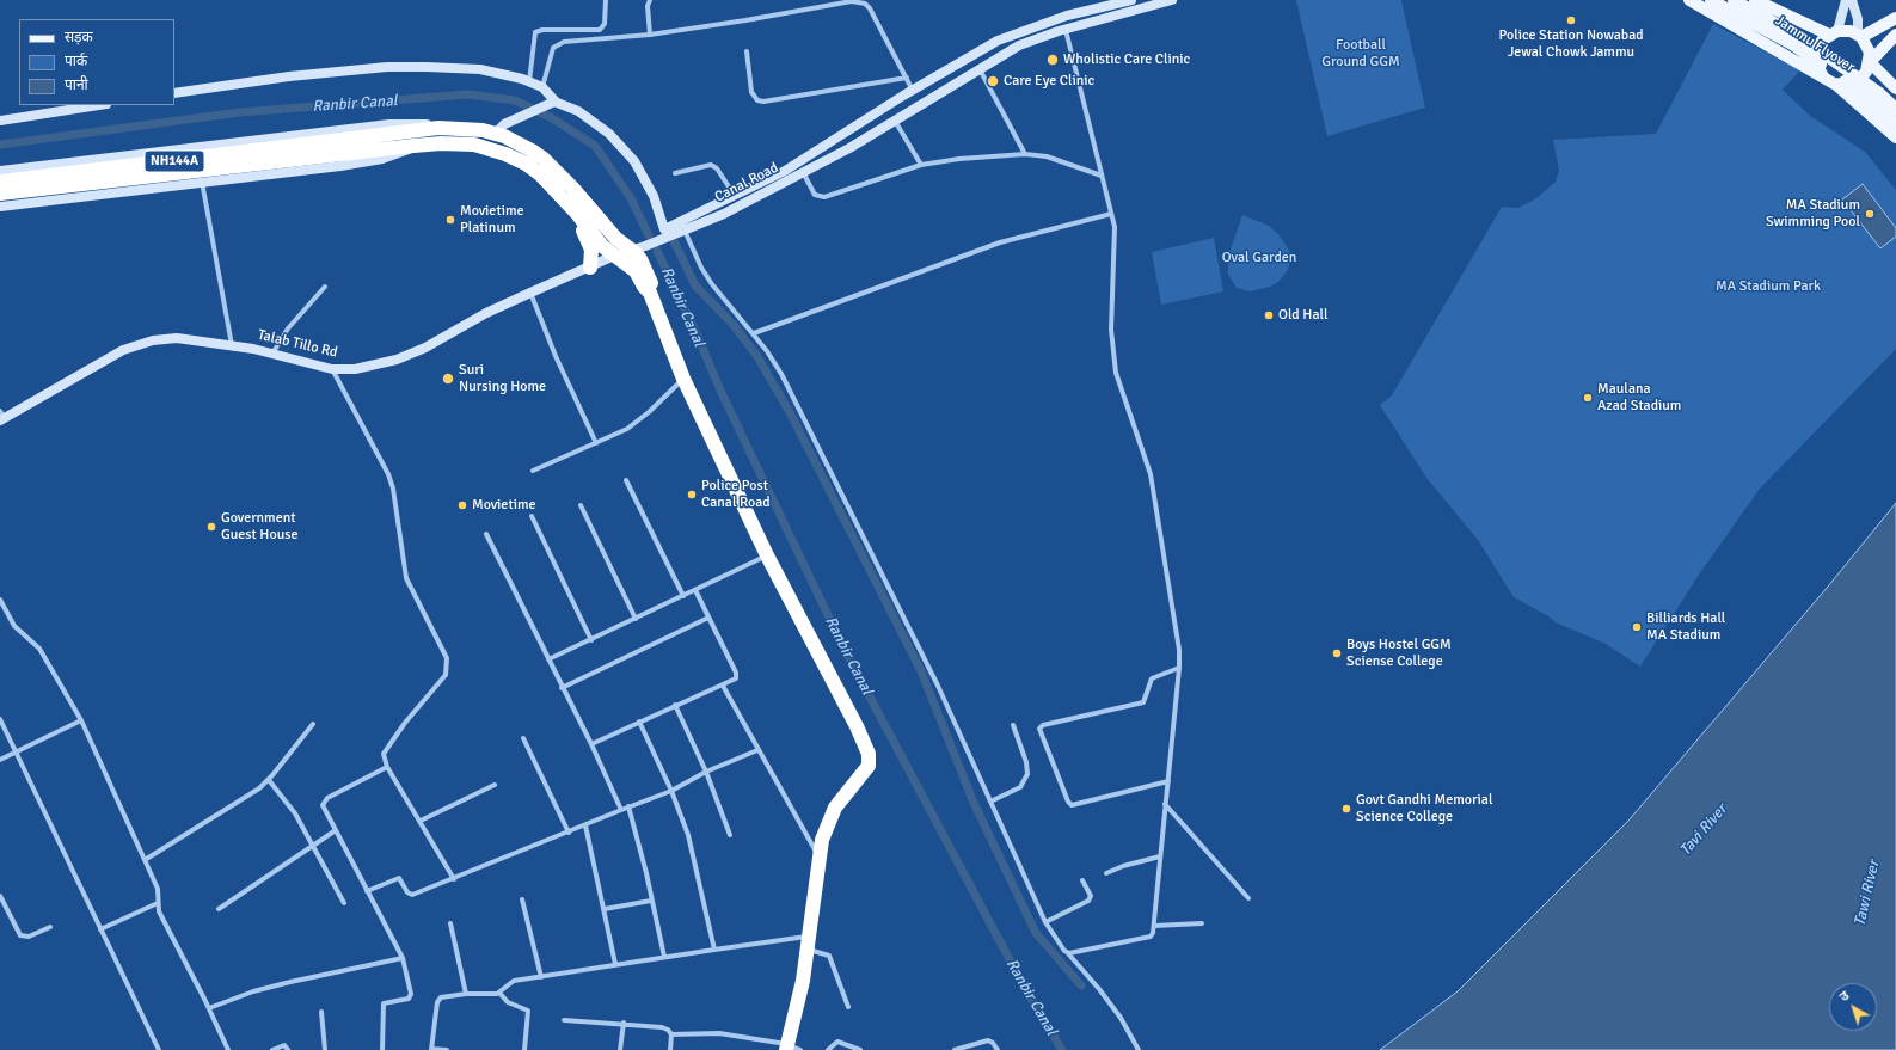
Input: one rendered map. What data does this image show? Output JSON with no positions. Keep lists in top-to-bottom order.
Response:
{
  "streets": {
    "highway": ["NH144A"],
    "main road": ["Jammu Flyover", "Canal Road", "Talab Tillo Rd"]
  },
  "crossings": [
    ["NH144A", "Canal Road"],
    ["NH144A", "Talab Tillo Rd"],
    ["Canal Road", "Talab Tillo Rd"]
  ],
  "water": ["Ranbir Canal", "Tavi River", "Tawi River"],
  "parks": ["Football Ground GGM", "Oval Garden", "MA Stadium Park"],
  "places": [
    "Police Station Nowabad Jewal Chowk Jammu",
    "Wholistic Care Clinic",
    "Care Eye Clinic",
    "MA Stadium Swimming Pool",
    "Movietime Platinum",
    "Old Hall",
    "Suri Nursing Home",
    "Maulana Azad Stadium",
    "Police Post Canal Road",
    "Movietime",
    "Government Guest House",
    "Billiards Hall MA Stadium",
    "Boys Hostel GGM Sciense College",
    "Govt Gandhi Memorial Science College"
  ],
  "legend": ["सड़क", "पार्क", "पानी"],
  "north": "top left"
}
